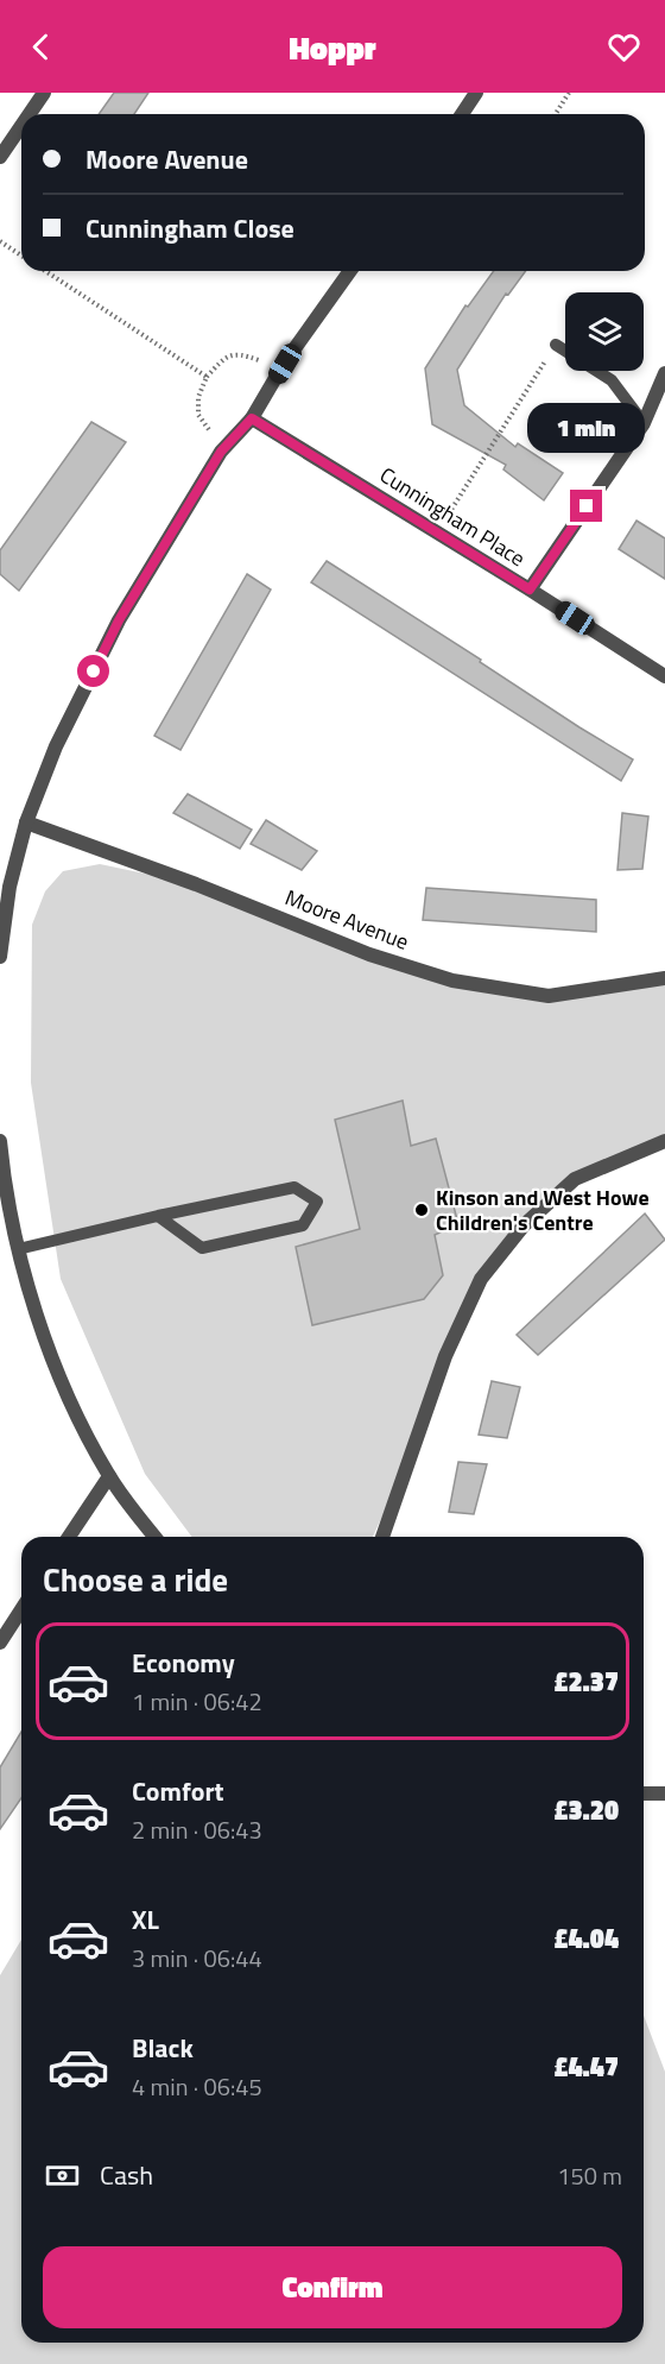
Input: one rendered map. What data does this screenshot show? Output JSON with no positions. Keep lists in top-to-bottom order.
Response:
{
  "streets": {
    "street": ["Cunningham Place", "Moore Avenue"]
  },
  "places": ["Kinson and West Howe Children's Centre"],
  "page": {
    "header": "Hoppr",
    "banner": ["Moore Avenue", "Cunningham Close"],
    "bubble": "1 min",
    "heading": "Choose a ride",
    "list": [
      {
        "name": "Economy",
        "note": "1 min · 06:42",
        "value": "£2.37"
      },
      {
        "name": "Comfort",
        "note": "2 min · 06:43",
        "value": "£3.20"
      },
      {
        "name": "XL",
        "note": "3 min · 06:44",
        "value": "£4.04"
      },
      {
        "name": "Black",
        "note": "4 min · 06:45",
        "value": "£4.47"
      }
    ],
    "pay": ["Cash", "150 m"],
    "buttons": "Confirm"
  }
}
